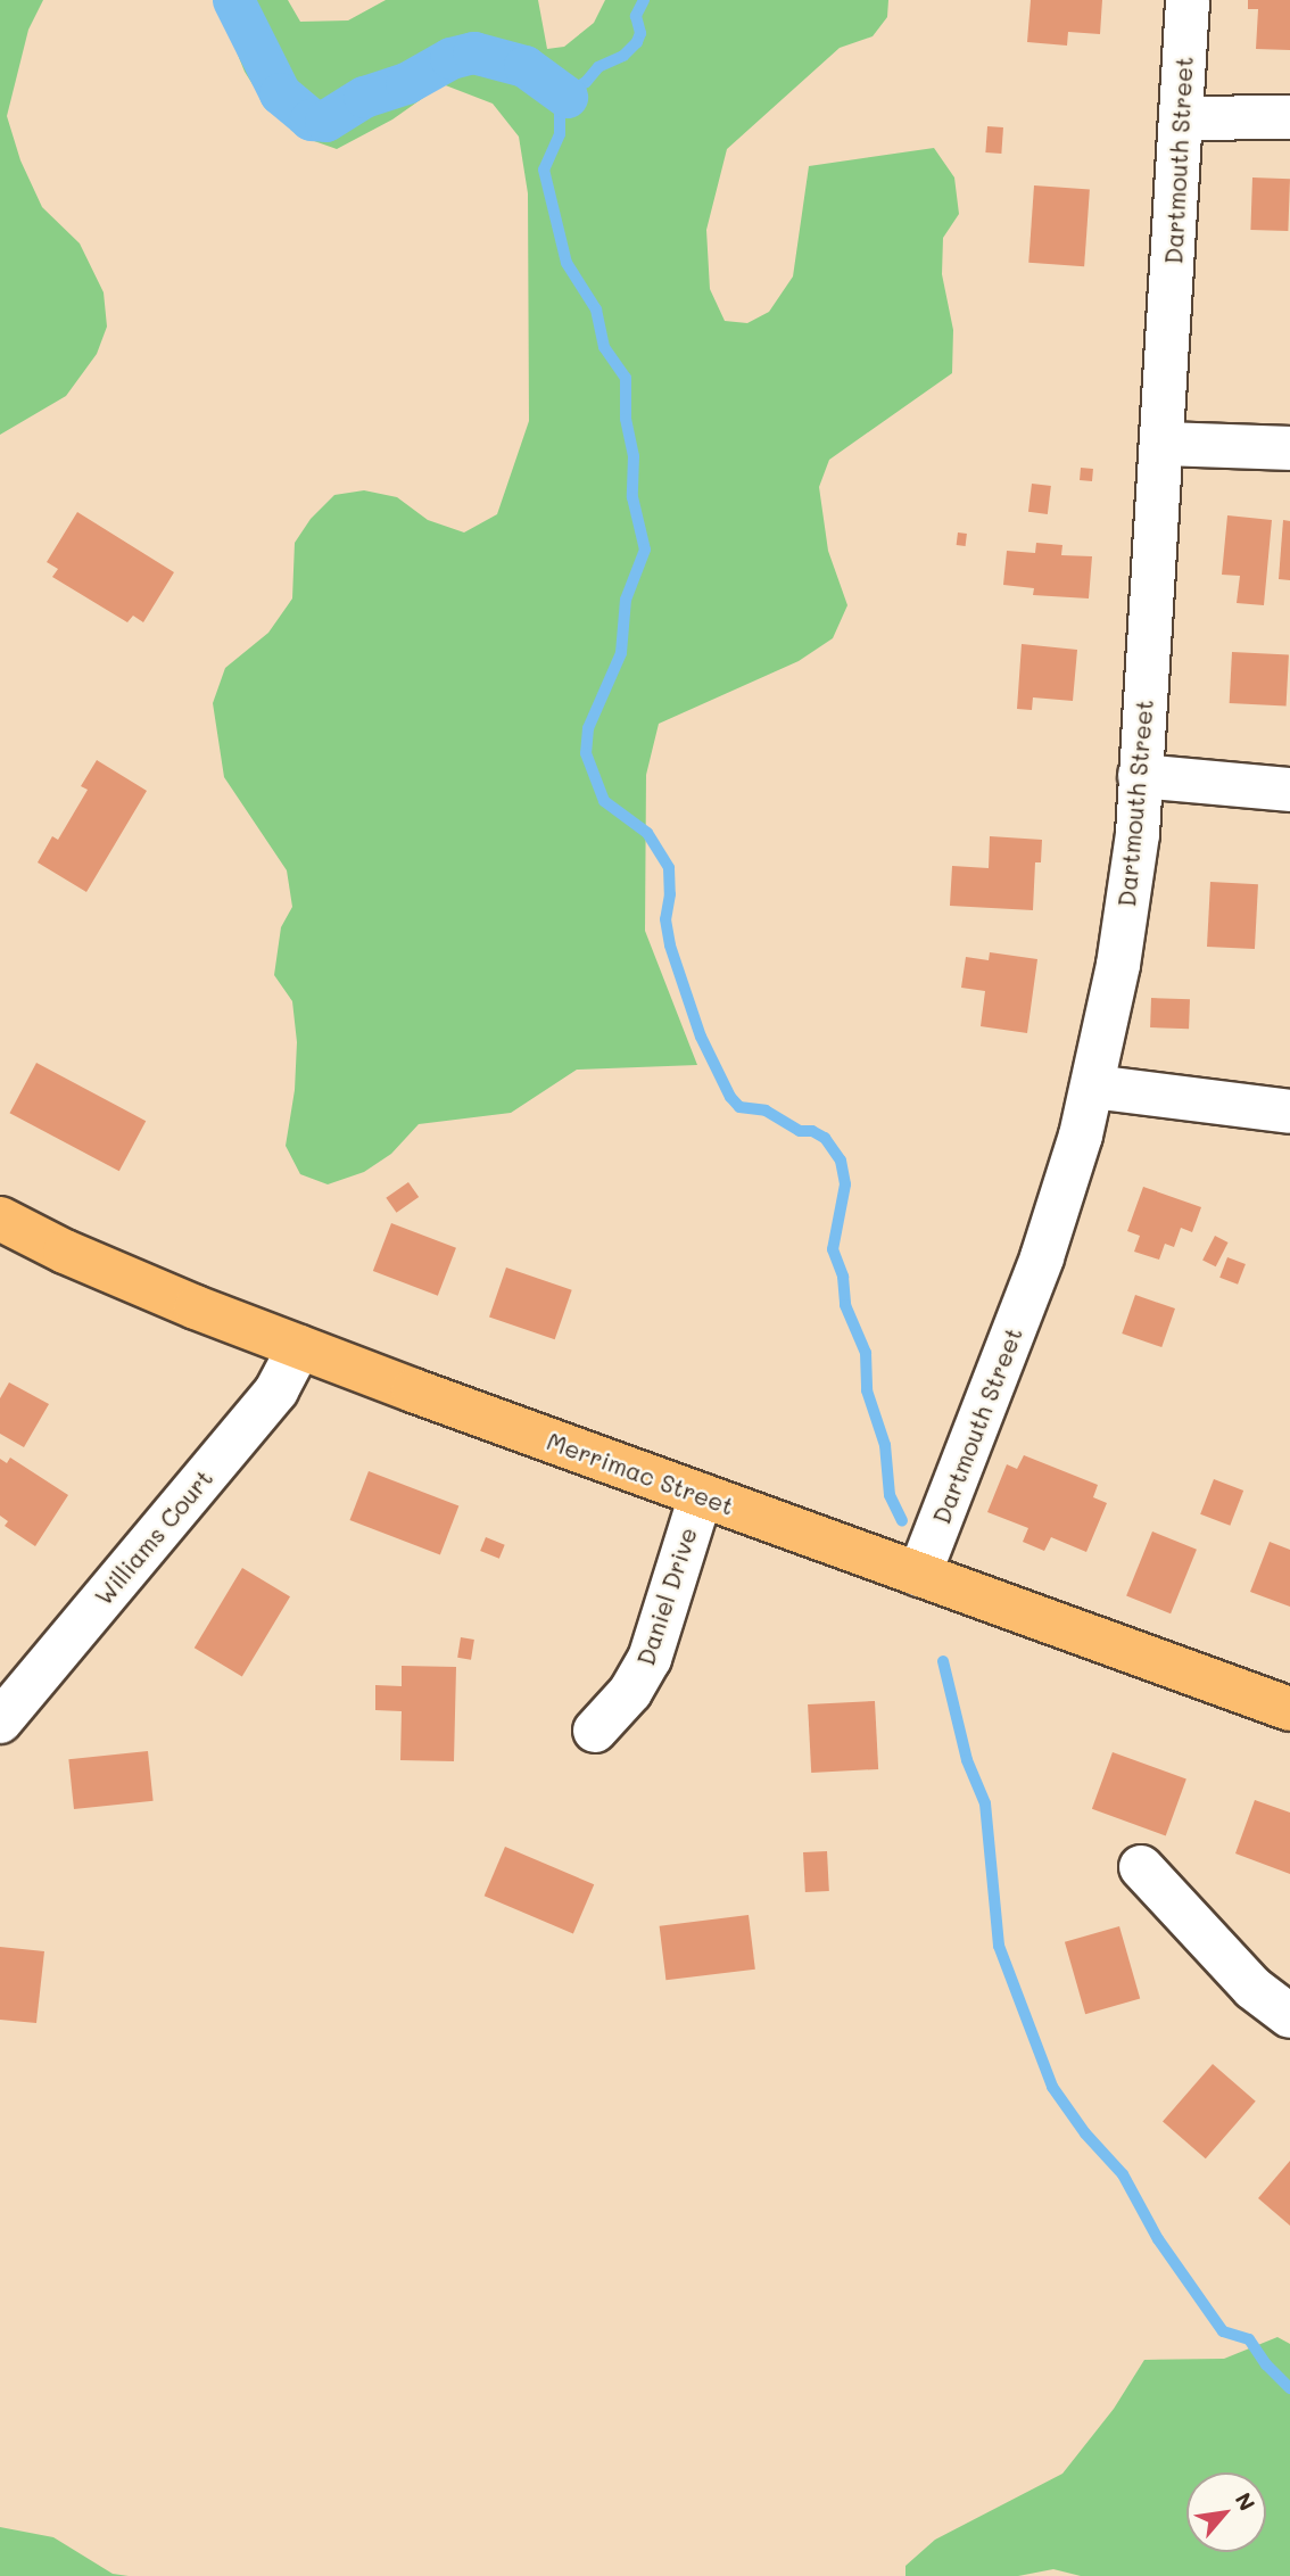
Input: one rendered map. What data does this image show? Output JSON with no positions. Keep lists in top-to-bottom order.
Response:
{
  "streets": {
    "main road": ["Merrimac Street"],
    "street": ["Dartmouth Street", "Williams Court", "Daniel Drive"]
  },
  "crossings": [
    ["Dartmouth Street", "Merrimac Street"],
    ["Merrimac Street", "Williams Court"],
    ["Merrimac Street", "Daniel Drive"]
  ],
  "north": "top right"
}
